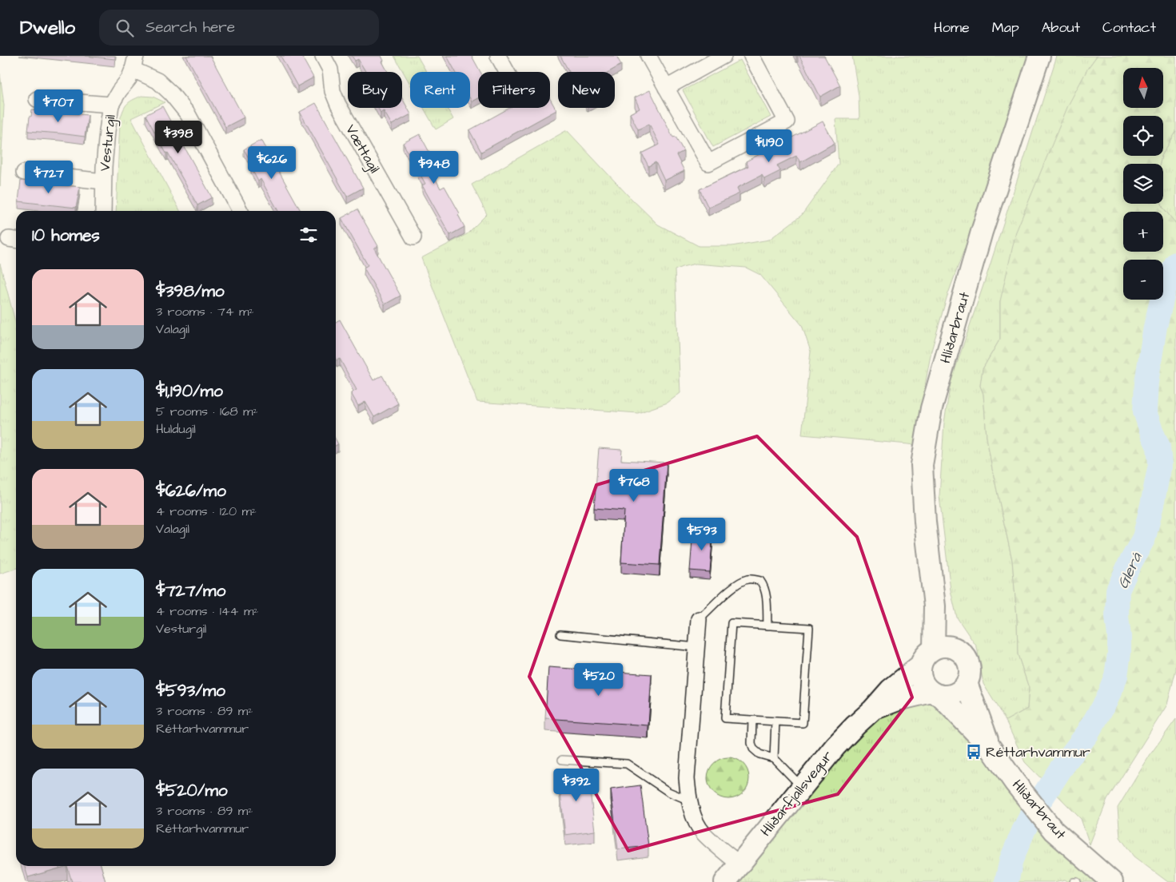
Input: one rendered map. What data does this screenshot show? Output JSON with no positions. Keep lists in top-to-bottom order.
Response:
{
  "streets": {
    "main road": ["Hlíðarbraut", "Hlíðarfjallsvegur"],
    "street": ["Vesturgil", "Vættagil"]
  },
  "crossings": [
    ["Hlíðarbraut", "Hlíðarfjallsvegur"]
  ],
  "water": ["Glerá"],
  "places": {
    "bus stop": ["Réttarhvammur"]
  },
  "north": "top",
  "page": {
    "header": "Dwello",
    "search": "Search here",
    "nav": [
      "Home",
      "Map",
      "About",
      "Contact"
    ],
    "map_buttons": ["+", "−"],
    "chip": [
      "Buy",
      "Rent",
      "Filters",
      "New"
    ],
    "price": [
      "$707",
      "$398",
      "$1,190",
      "$626",
      "$948",
      "$727",
      "$768",
      "$593",
      "$520",
      "$392"
    ],
    "heading": "10 homes",
    "list": [
      {
        "name": "$398/mo",
        "note": "3 rooms · 74 m² · Valagil"
      },
      {
        "name": "$1,190/mo",
        "note": "5 rooms · 168 m² · Huldugil"
      },
      {
        "name": "$626/mo",
        "note": "4 rooms · 120 m² · Valagil"
      },
      {
        "name": "$727/mo",
        "note": "4 rooms · 144 m² · Vesturgil"
      },
      {
        "name": "$593/mo",
        "note": "3 rooms · 89 m² · Réttarhvammur"
      },
      {
        "name": "$520/mo",
        "note": "3 rooms · 89 m² · Réttarhvammur"
      }
    ]
  }
}
